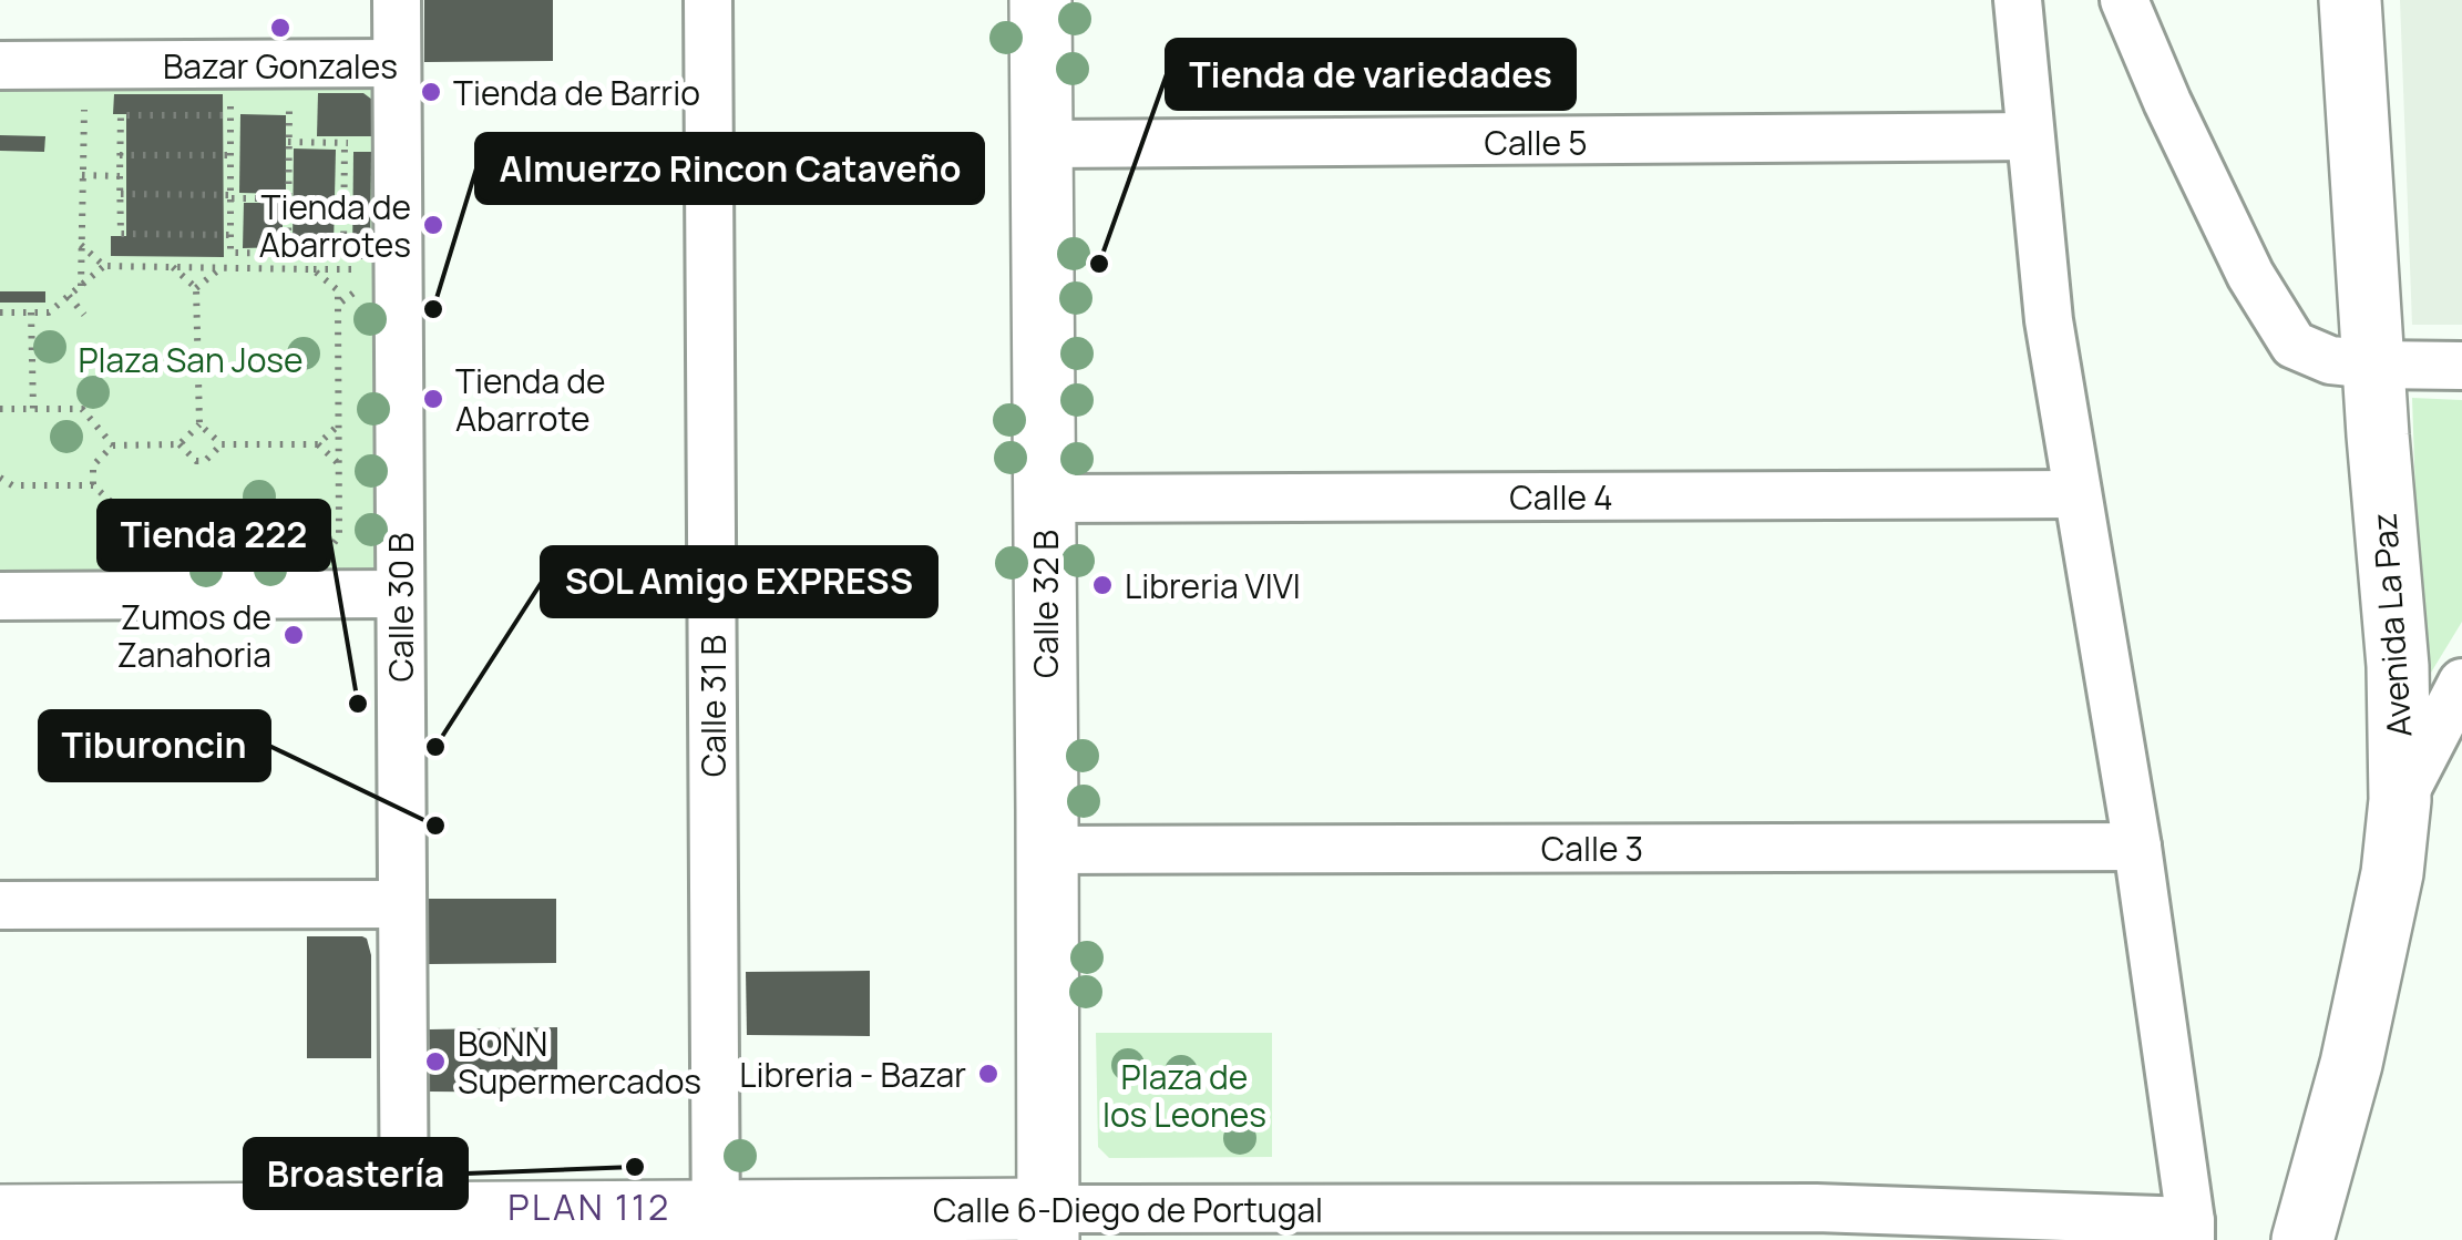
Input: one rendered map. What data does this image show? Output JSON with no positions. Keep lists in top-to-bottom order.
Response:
{
  "streets": {
    "street": [
      "Calle 5",
      "Calle 4",
      "Calle 32 B",
      "Calle 30 B",
      "Avenida La Paz",
      "Calle 31 B",
      "Calle 3",
      "Calle 6-Diego de Portugal"
    ]
  },
  "crossings": [
    ["Calle 5", "Calle 32 B"],
    ["Calle 4", "Calle 32 B"],
    ["Calle 32 B", "Calle 3"],
    ["Calle 32 B", "Calle 6-Diego de Portugal"],
    ["Calle 30 B", "Calle 6-Diego de Portugal"],
    ["Calle 31 B", "Calle 6-Diego de Portugal"]
  ],
  "districts": ["PLAN 112"],
  "parks": ["Plaza San Jose", "Plaza de los Leones"],
  "places": [
    "Bazar Gonzales",
    "Tienda de Barrio",
    "Tienda de Abarrotes",
    "Tienda de variedades",
    "Almuerzo Rincon Cataveño",
    "Tienda de Abarrote",
    "Libreria VIVI",
    "Zumos de Zanahoria",
    "Tienda 222",
    "SOL Amigo EXPRESS",
    "Tiburoncin",
    "BONN Supermercados",
    "Libreria - Bazar",
    "Broastería"
  ]
}
